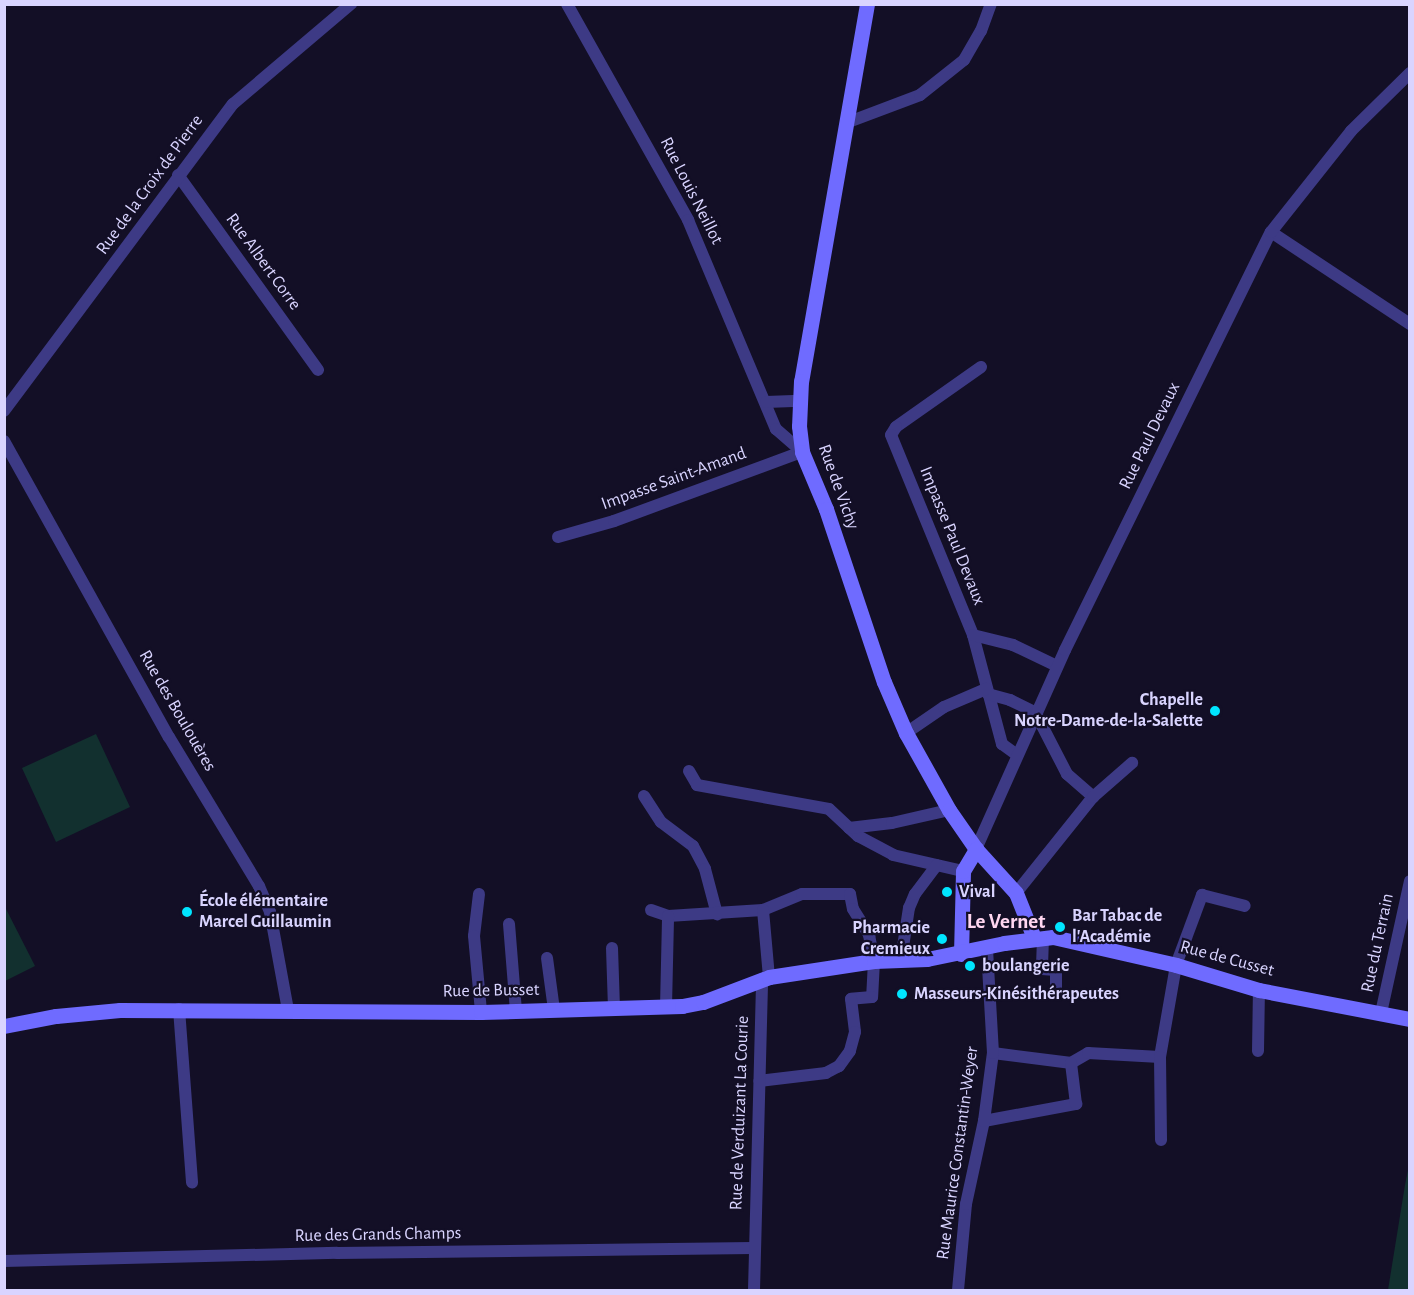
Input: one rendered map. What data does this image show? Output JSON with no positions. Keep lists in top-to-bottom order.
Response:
{
  "streets": {
    "street": [
      "Rue de la Croix de Pierre",
      "Rue Louis Neillot",
      "Rue Albert Corre",
      "Rue Paul Devaux",
      "Impasse Saint-Amand",
      "Rue de Vichy",
      "Impasse Paul Devaux",
      "Rue des Boulouères",
      "Rue du Terrain",
      "Rue de Cusset",
      "Rue de Busset",
      "Rue de Verduizant La Courie",
      "Rue Maurice Constantin-Weyer",
      "Rue des Grands Champs"
    ]
  },
  "crossings": [
    ["Rue de la Croix de Pierre", "Rue Albert Corre"],
    ["Rue Louis Neillot", "Impasse Saint-Amand"],
    ["Rue Louis Neillot", "Rue de Vichy"],
    ["Rue Paul Devaux", "Rue de Vichy"],
    ["Rue Paul Devaux", "Impasse Paul Devaux"],
    ["Impasse Saint-Amand", "Rue de Vichy"],
    ["Rue des Boulouères", "Rue de Busset"],
    ["Rue du Terrain", "Rue de Cusset"],
    ["Rue de Cusset", "Rue de Busset"],
    ["Rue de Cusset", "Rue Maurice Constantin-Weyer"],
    ["Rue de Busset", "Rue de Verduizant La Courie"],
    ["Rue de Busset", "Rue Maurice Constantin-Weyer"],
    ["Rue de Verduizant La Courie", "Rue des Grands Champs"]
  ],
  "districts": ["Le Vernet"],
  "places": [
    "Chapelle Notre-Dame-de-la-Salette",
    "Vival",
    "École élémentaire Marcel Guillaumin",
    "Bar Tabac de l'Académie",
    "Pharmacie Cremieux",
    "boulangerie",
    "Masseurs-Kinésithérapeutes"
  ]
}
